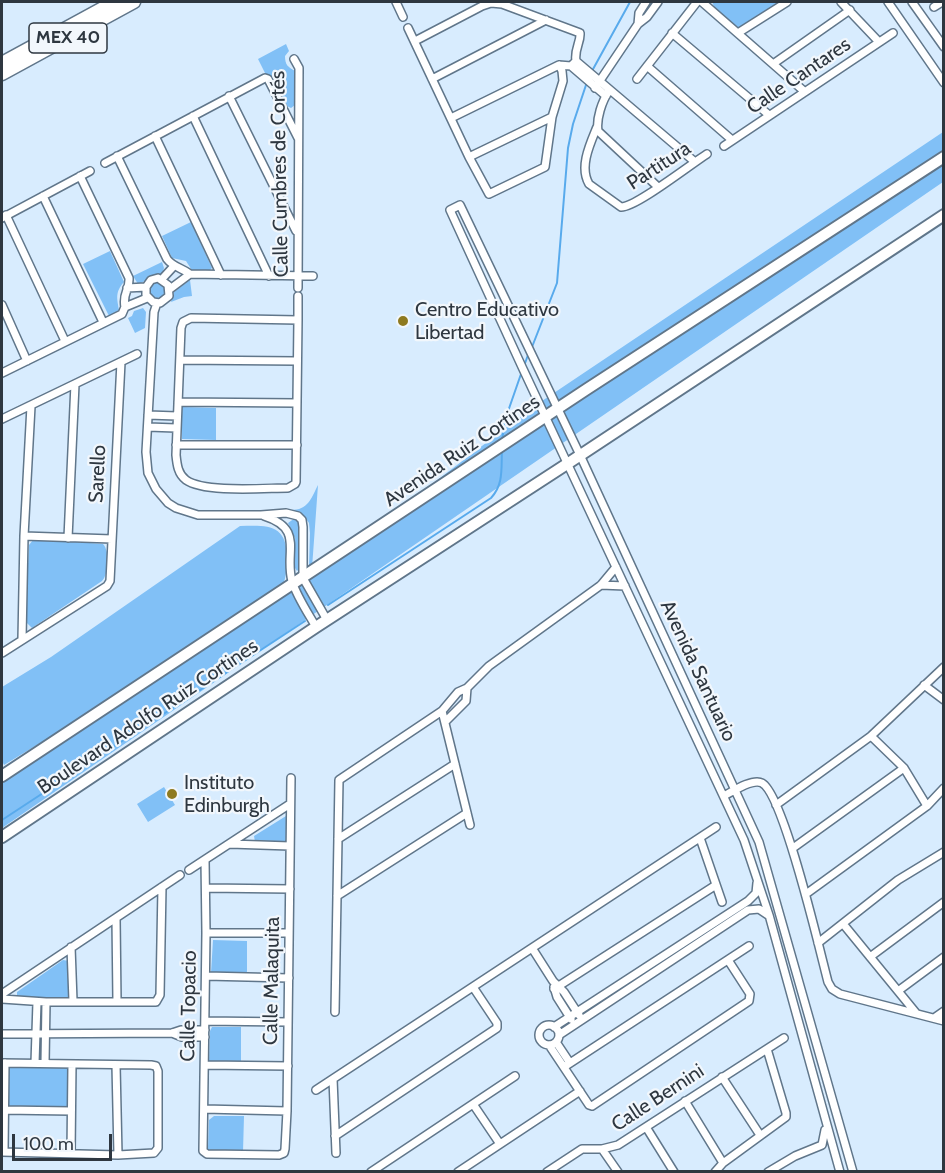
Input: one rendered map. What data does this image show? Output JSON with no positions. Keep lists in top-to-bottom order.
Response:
{
  "streets": {
    "highway": ["MEX 40"],
    "main road": ["Avenida Ruiz Cortines", "Boulevard Adolfo Ruiz Cortines"],
    "street": [
      "Calle Cantares",
      "Partitura",
      "Calle Cumbres de Cortés",
      "Sarello",
      "Avenida Santuario",
      "Calle Malaquita",
      "Calle Topacio",
      "Calle Bernini"
    ]
  },
  "crossings": [
    ["Avenida Ruiz Cortines", "Avenida Santuario"],
    ["Calle Malaquita", "Calle Topacio"]
  ],
  "places": ["Centro Educativo Libertad", "Instituto Edinburgh"],
  "scale_bar": "100 m"
}
